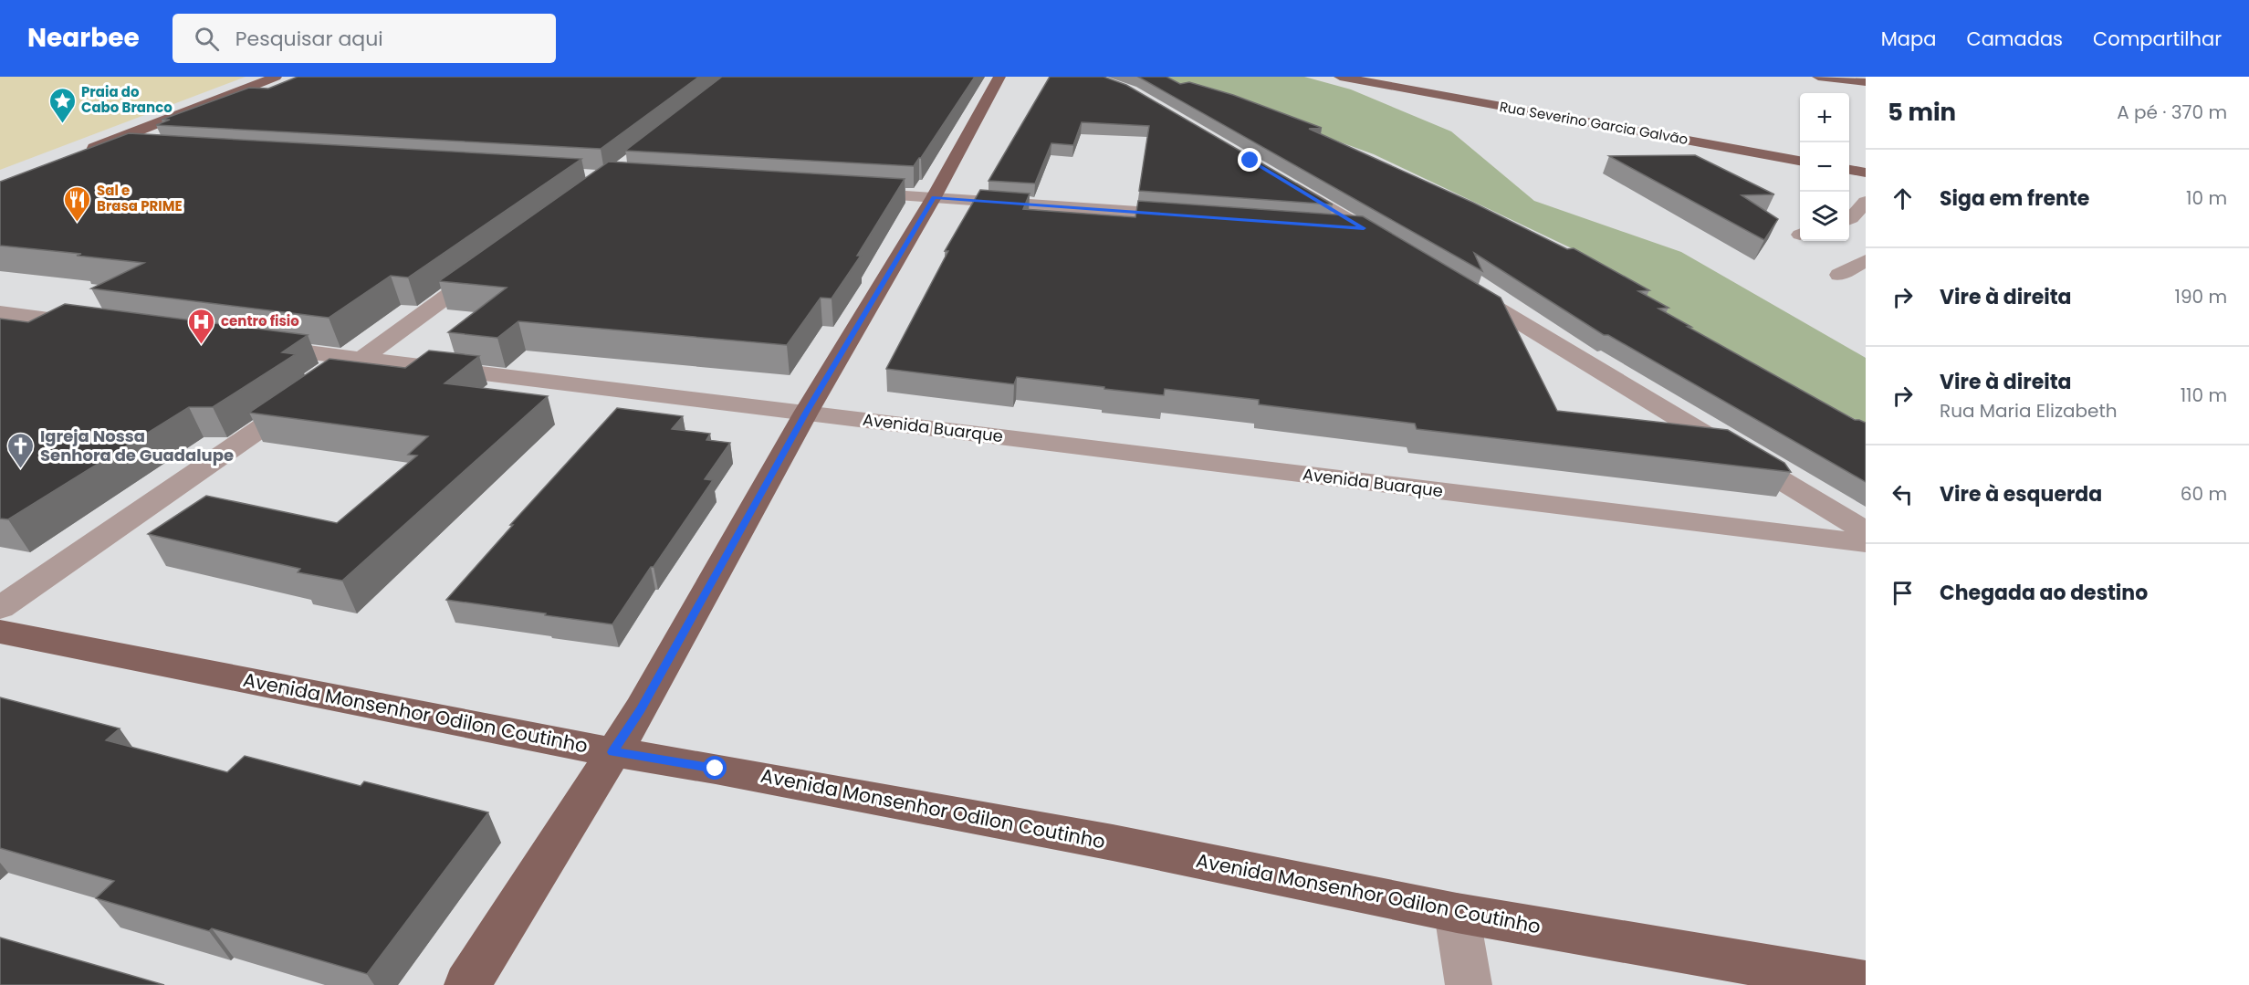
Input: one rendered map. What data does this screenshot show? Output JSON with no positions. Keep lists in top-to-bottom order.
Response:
{
  "streets": {
    "main road": ["Rua Severino Garcia Galvão", "Avenida Monsenhor Odilon Coutinho"],
    "street": ["Avenida Buarque"]
  },
  "places": {
    "place": ["Praia do Cabo Branco"],
    "restaurant": ["Sal e Brasa PRIME"],
    "hospital": ["centro fisio"],
    "church": ["Igreja Nossa Senhora de Guadalupe"]
  },
  "page": {
    "header": "Nearbee",
    "search": "Pesquisar aqui",
    "nav": ["Mapa", "Camadas", "Compartilhar"],
    "heading": ["5 min", "A pé · 370 m"],
    "map_buttons": ["+", "−"],
    "list": [
      ["Siga em frente", "10 m"],
      ["Vire à direita", "190 m"],
      ["Vire à direita", "Rua Maria Elizabeth", "110 m"],
      ["Vire à esquerda", "60 m"],
      "Chegada ao destino"
    ]
  }
}
